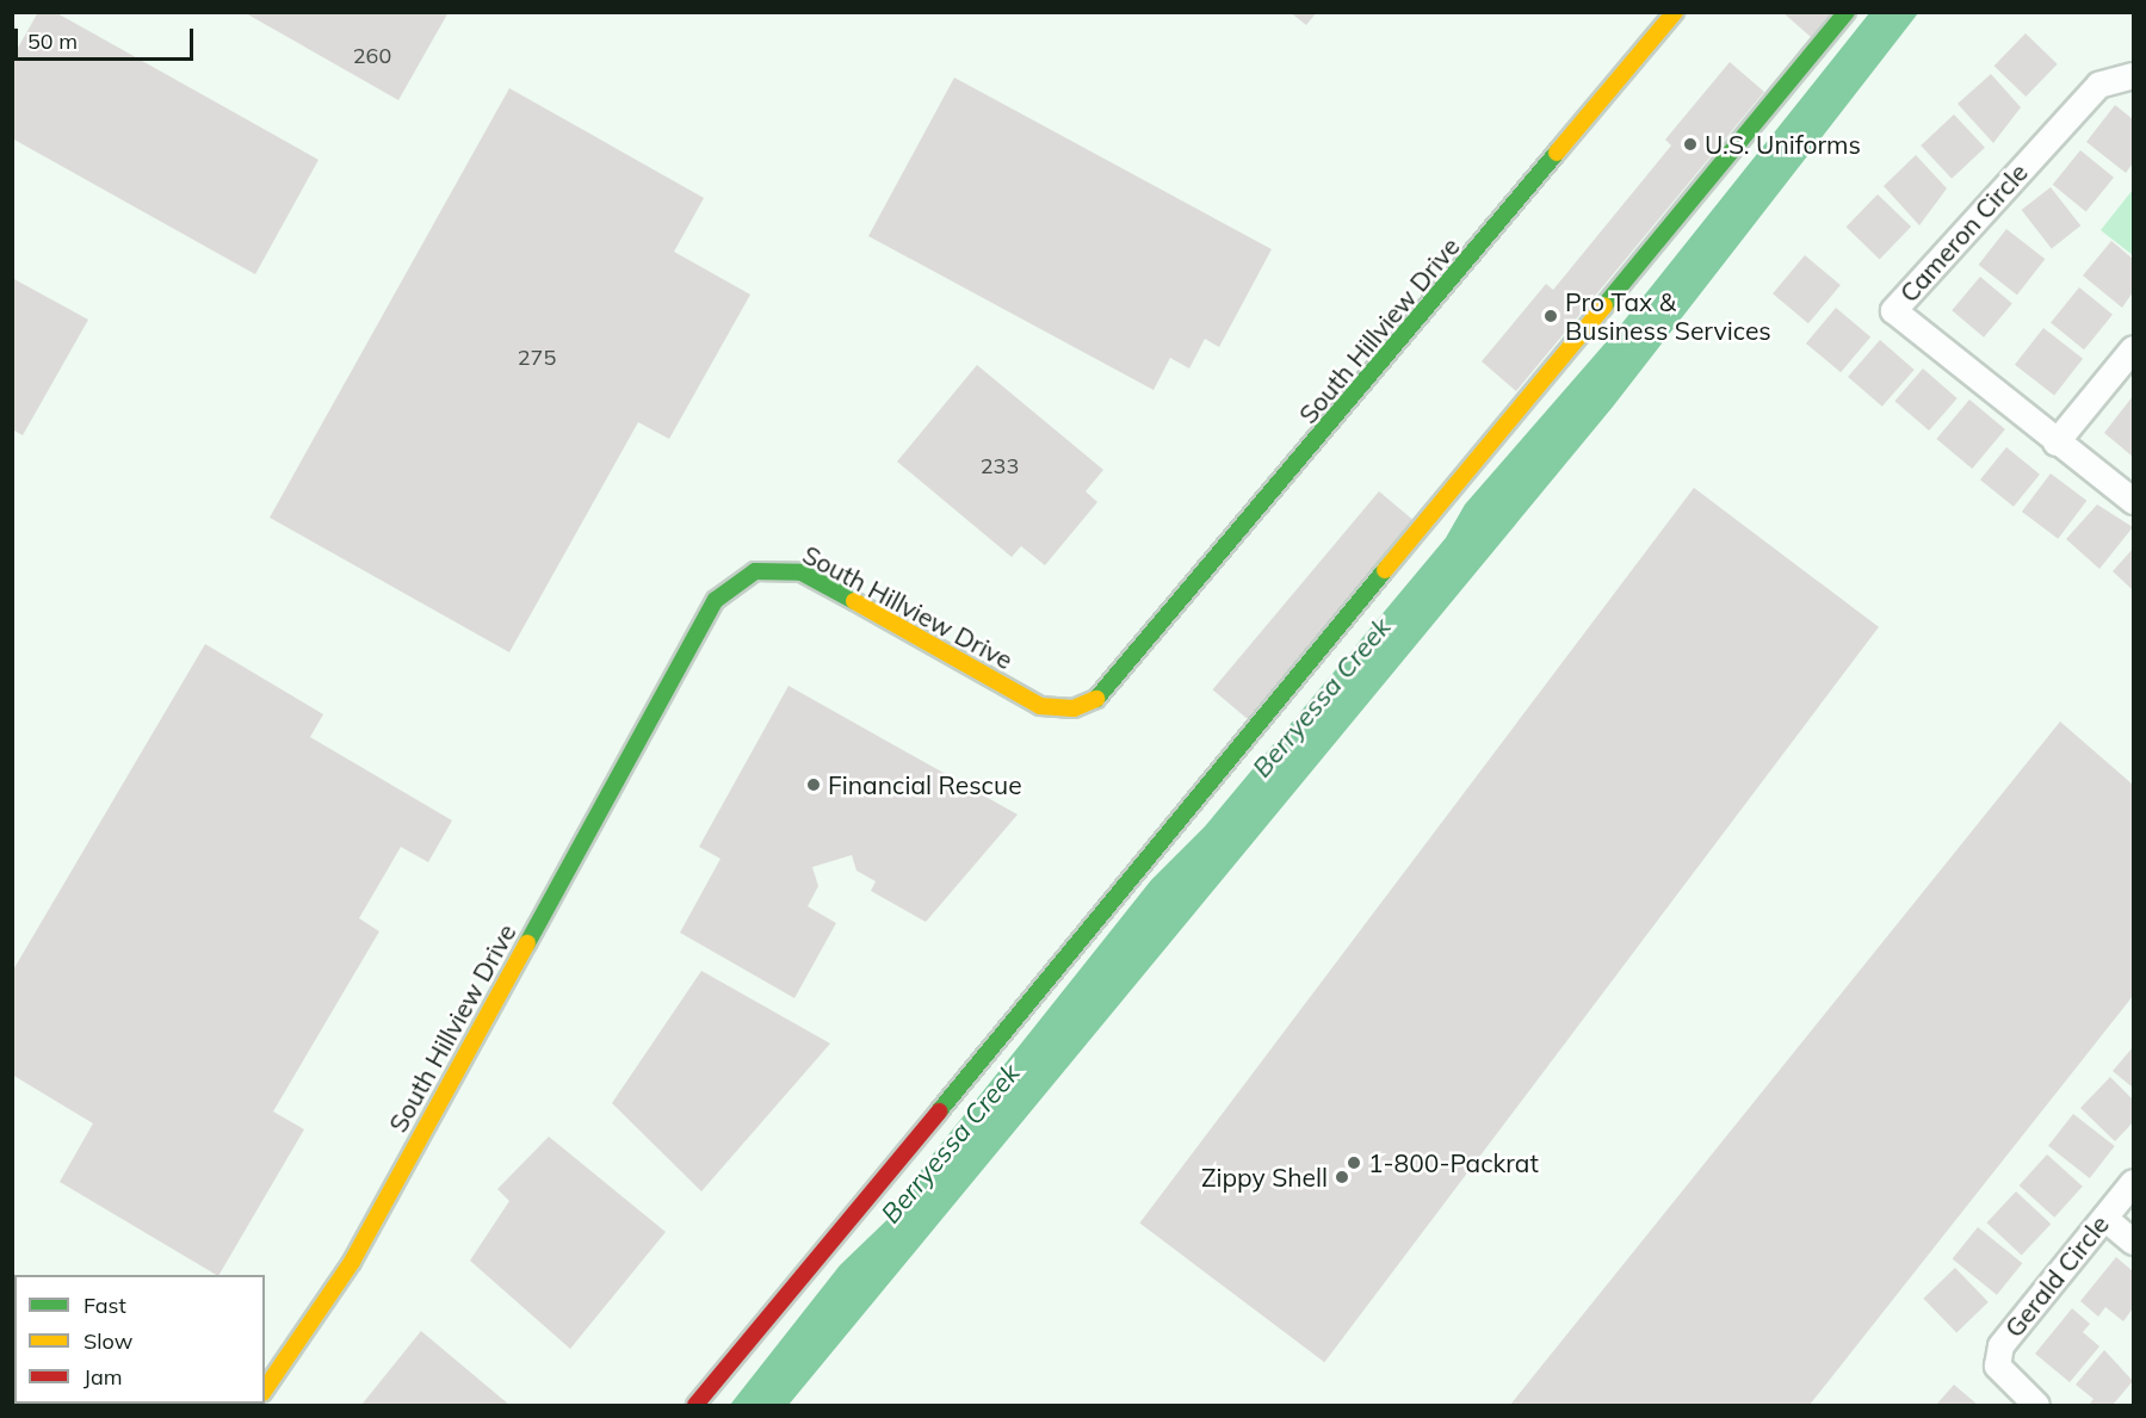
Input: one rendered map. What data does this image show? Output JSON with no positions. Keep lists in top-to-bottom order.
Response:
{
  "streets": {
    "street": ["Cameron Circle", "South Hillview Drive", "Gerald Circle"]
  },
  "water": ["Berryessa Creek"],
  "places": [
    "U.S. Uniforms",
    "Pro Tax & Business Services",
    "Financial Rescue",
    "1-800-Packrat",
    "Zippy Shell"
  ],
  "house_numbers": ["260", "275", "233"],
  "legend": ["Fast", "Slow", "Jam"],
  "scale_bar": "50 m"
}
